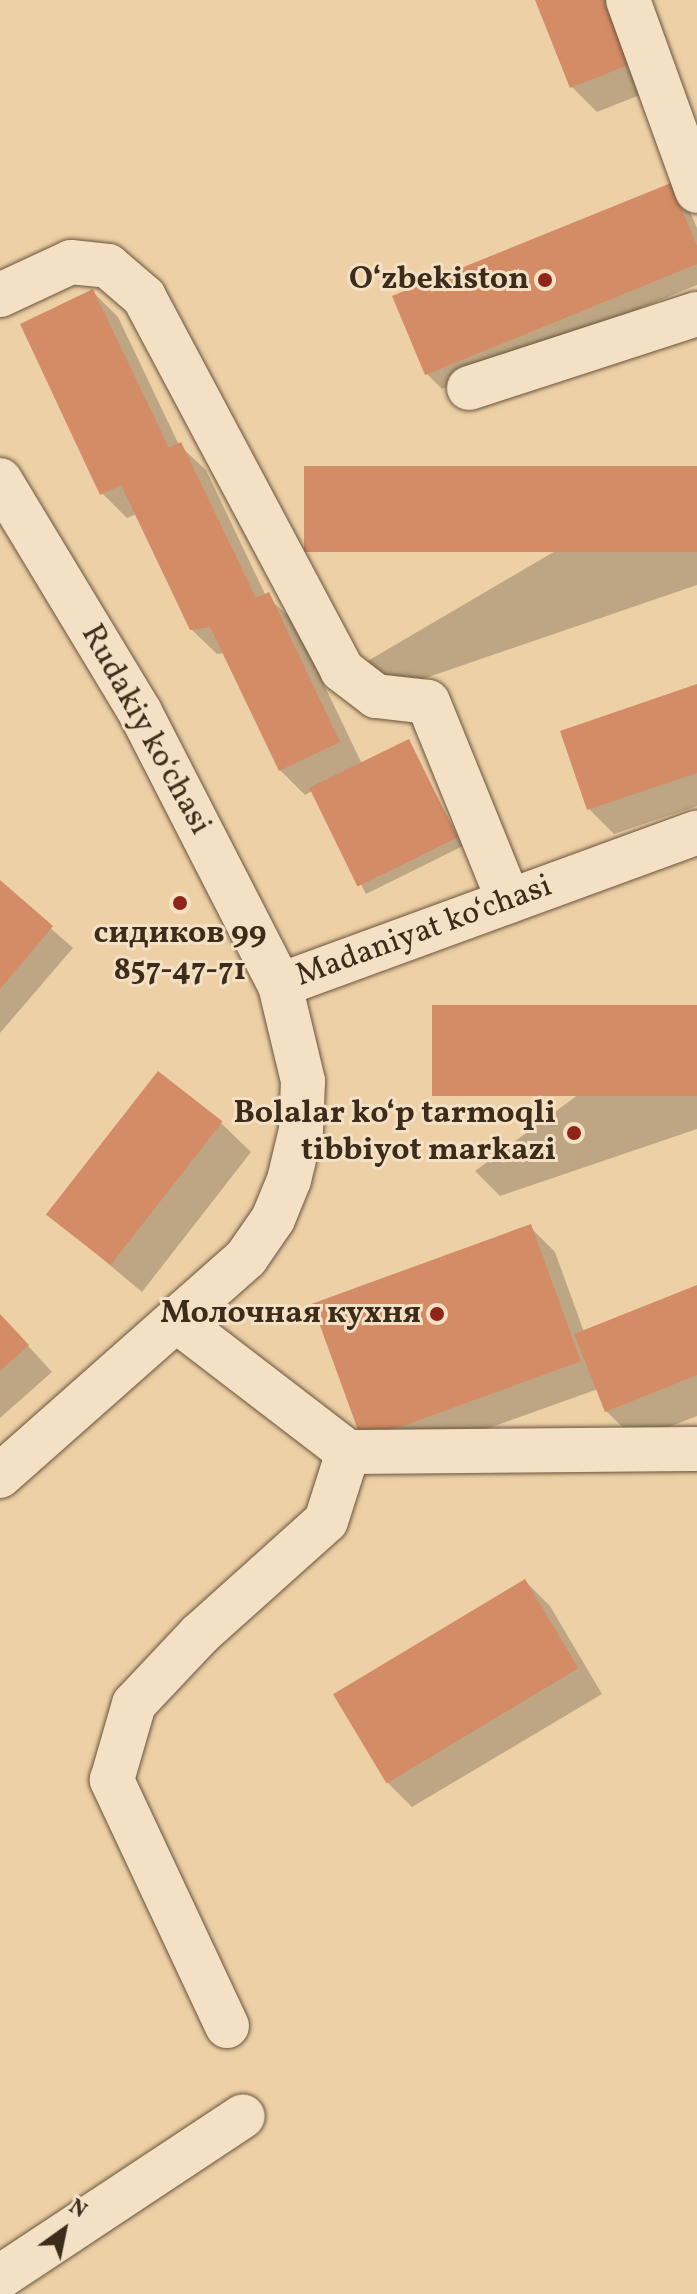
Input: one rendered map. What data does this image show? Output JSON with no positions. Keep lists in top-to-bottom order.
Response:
{
  "streets": {
    "street": ["Rudakiy ko‘chasi", "Madaniyat ko‘chasi"]
  },
  "crossings": [
    ["Rudakiy ko‘chasi", "Madaniyat ko‘chasi"]
  ],
  "places": [
    "Oʻzbekiston",
    "сидиков 99 857-47-71",
    "Bolalar ko‘p tarmoqli tibbiyot markazi",
    "Молочная кухня"
  ],
  "north": "top right"
}
